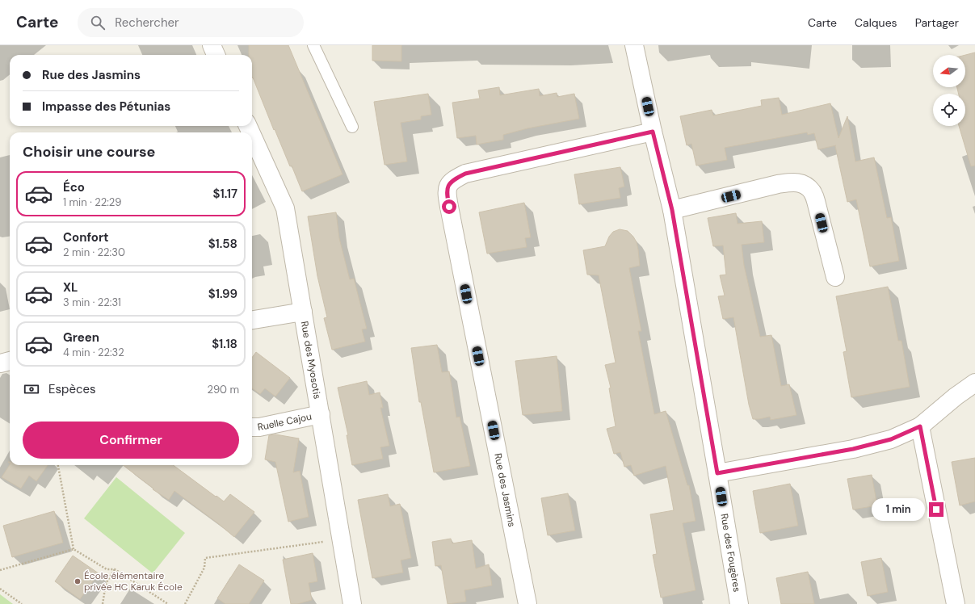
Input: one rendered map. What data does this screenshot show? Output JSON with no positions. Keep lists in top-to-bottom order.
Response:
{
  "streets": {
    "street": [
      "Rue des Myosotis",
      "Ruelle Cajou",
      "Rue des Jasmins",
      "Rue des Fougères"
    ]
  },
  "crossings": [
    ["Rue des Myosotis", "Ruelle Cajou"],
    ["Rue des Jasmins", "Rue des Fougères"]
  ],
  "places": ["École élémentaire privée HC Karuk École"],
  "north": "left",
  "page": {
    "header": "Carte",
    "search": "Rechercher",
    "nav": ["Carte", "Calques", "Partager"],
    "banner": ["Rue des Jasmins", "Impasse des Pétunias"],
    "heading": "Choisir une course",
    "list": [
      {
        "name": "Éco",
        "note": "1 min · 22:29",
        "value": "$1.17"
      },
      {
        "name": "Confort",
        "note": "2 min · 22:30",
        "value": "$1.58"
      },
      {
        "name": "XL",
        "note": "3 min · 22:31",
        "value": "$1.99"
      },
      {
        "name": "Green",
        "note": "4 min · 22:32",
        "value": "$1.18"
      }
    ],
    "pay": ["Espèces", "290 m"],
    "buttons": "Confirmer",
    "bubble": "1 min"
  }
}
